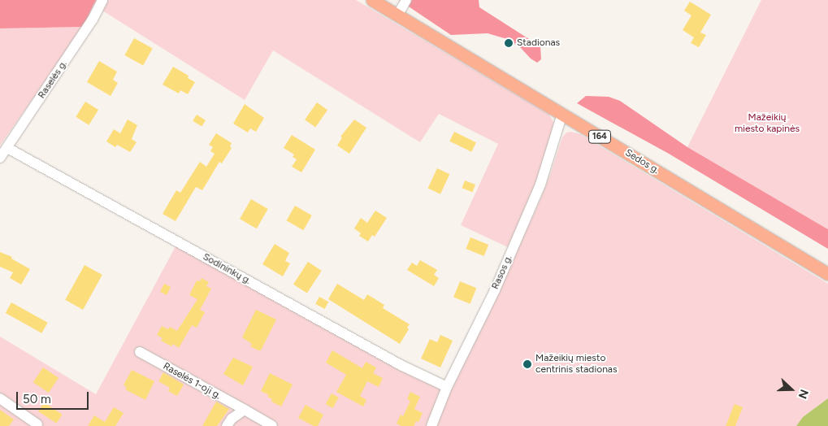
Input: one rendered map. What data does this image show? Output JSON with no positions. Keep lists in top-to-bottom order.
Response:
{
  "streets": {
    "main road": ["164", "Sedos g."],
    "street": [
      "Raselės g.",
      "Sodininkų g.",
      "Rasos g.",
      "Raselės 1-oji g."
    ]
  },
  "crossings": [
    ["Raselės g.", "Sodininkų g."],
    ["Sedos g.", "Rasos g."],
    ["Sodininkų g.", "Rasos g."]
  ],
  "parks": ["Mažeikių miesto kapinės"],
  "places": ["Stadionas", "Mažeikių miesto centrinis stadionas"],
  "scale_bar": "50 m",
  "north": "right"
}
